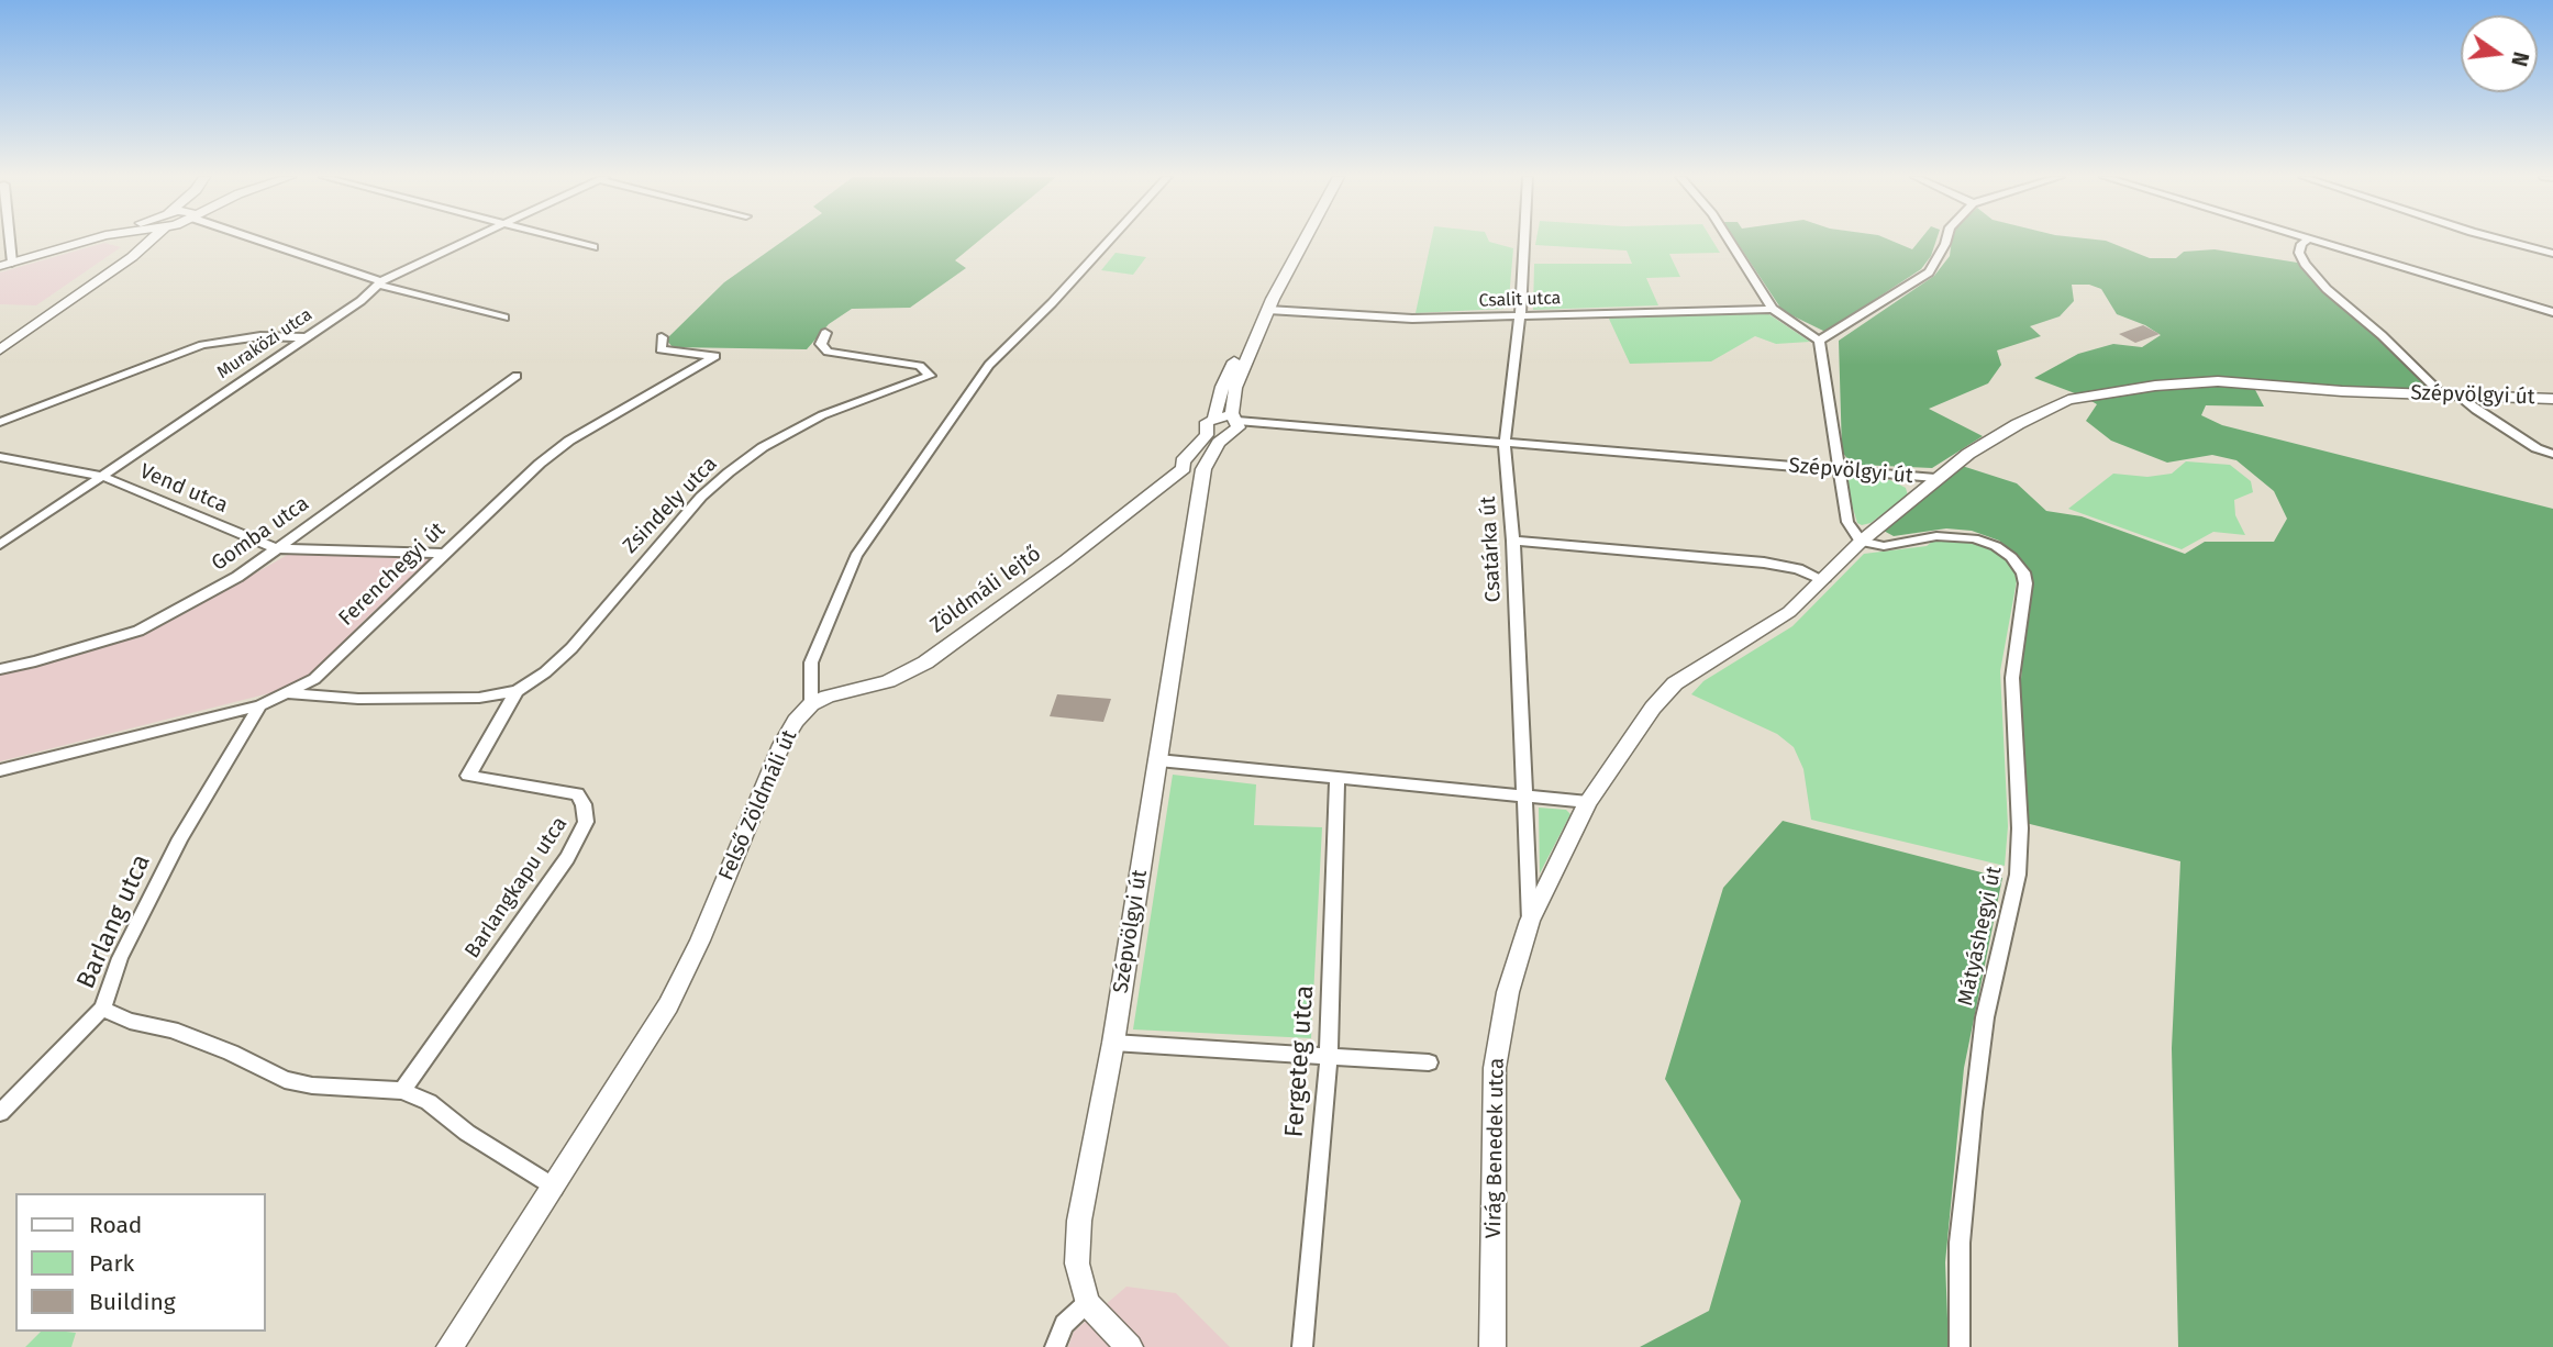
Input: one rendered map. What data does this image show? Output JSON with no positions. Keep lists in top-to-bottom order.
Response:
{
  "streets": {
    "street": [
      "Csalit utca",
      "Muraközi utca",
      "Szépvölgyi út",
      "Vend utca",
      "Zsindely utca",
      "Gomba utca",
      "Csatárka út",
      "Ferenchegyi út",
      "Zöldmáli lejtő",
      "Felső Zöldmáli út",
      "Barlangkapu utca",
      "Barlang utca",
      "Mátyáshegyi út",
      "Fergeteg utca",
      "Virág Benedek utca"
    ]
  },
  "crossings": [
    ["Csalit utca", "Csatárka út"],
    ["Muraközi utca", "Vend utca"],
    ["Szépvölgyi út", "Csatárka út"],
    ["Szépvölgyi út", "Zöldmáli lejtő"],
    ["Szépvölgyi út", "Virág Benedek utca"],
    ["Vend utca", "Gomba utca"],
    ["Vend utca", "Ferenchegyi út"],
    ["Zsindely utca", "Ferenchegyi út"],
    ["Zsindely utca", "Barlangkapu utca"],
    ["Csatárka út", "Virág Benedek utca"],
    ["Ferenchegyi út", "Barlang utca"],
    ["Zöldmáli lejtő", "Felső Zöldmáli út"],
    ["Felső Zöldmáli út", "Barlang utca"],
    ["Barlangkapu utca", "Barlang utca"],
    ["Mátyáshegyi út", "Virág Benedek utca"]
  ],
  "legend": ["Road", "Park", "Building"],
  "north": "right"
}
